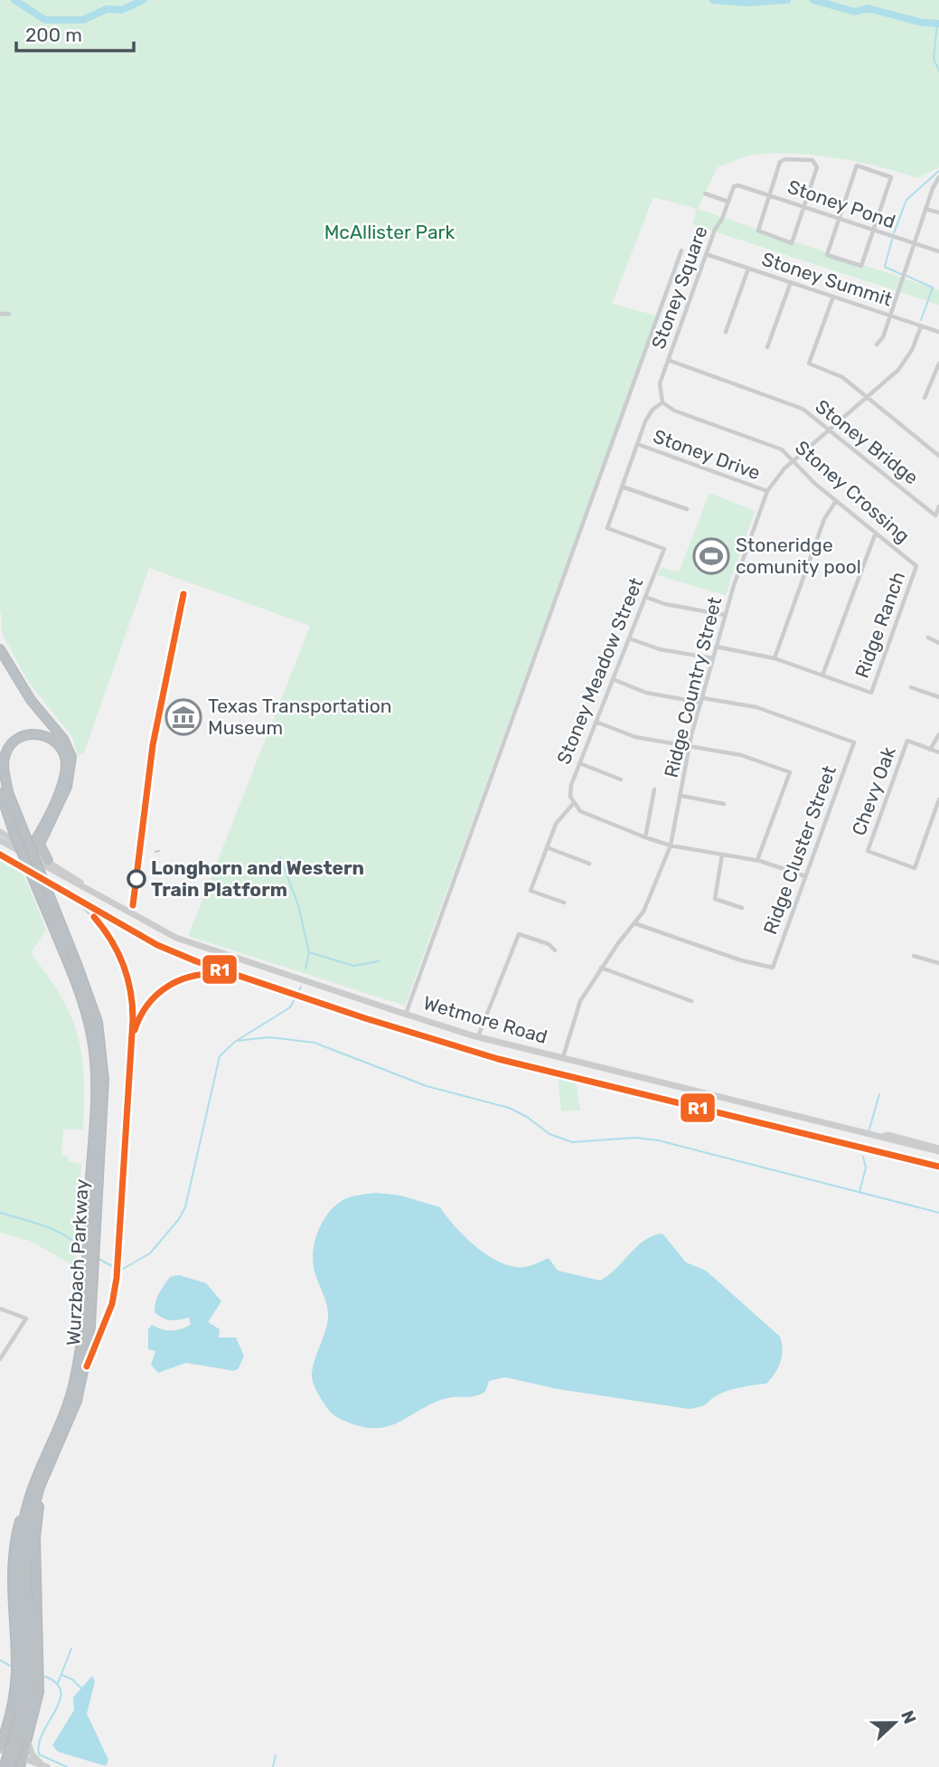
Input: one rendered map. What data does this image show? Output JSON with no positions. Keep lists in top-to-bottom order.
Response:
{
  "streets": {
    "highway": ["Wurzbach Parkway"],
    "main road": ["Wetmore Road"],
    "street": [
      "Stoney Pond",
      "Stoney Summit",
      "Stoney Square",
      "Stoney Bridge",
      "Stoney Drive",
      "Stoney Crossing",
      "Ridge Ranch",
      "Stoney Meadow Street",
      "Ridge Country Street",
      "Chevy Oak",
      "Ridge Cluster Street"
    ]
  },
  "crossings": [
    ["Stoney Pond", "Stoney Square"],
    ["Stoney Summit", "Stoney Square"],
    ["Stoney Summit", "Ridge Country Street"],
    ["Stoney Square", "Stoney Bridge"],
    ["Stoney Square", "Stoney Crossing"],
    ["Stoney Bridge", "Ridge Country Street"],
    ["Stoney Drive", "Ridge Country Street"],
    ["Stoney Crossing", "Ridge Ranch"],
    ["Stoney Crossing", "Ridge Country Street"],
    ["Ridge Country Street", "Ridge Cluster Street"],
    ["Ridge Country Street", "Wetmore Road"]
  ],
  "parks": ["McAllister Park"],
  "places": {
    "sports": ["Stoneridge comunity pool"],
    "museum": ["Texas Transportation Museum"],
    "other": ["Longhorn and Western Train Platform"]
  },
  "lines": ["transit line R1"],
  "scale_bar": "200 m",
  "north": "right"
}
